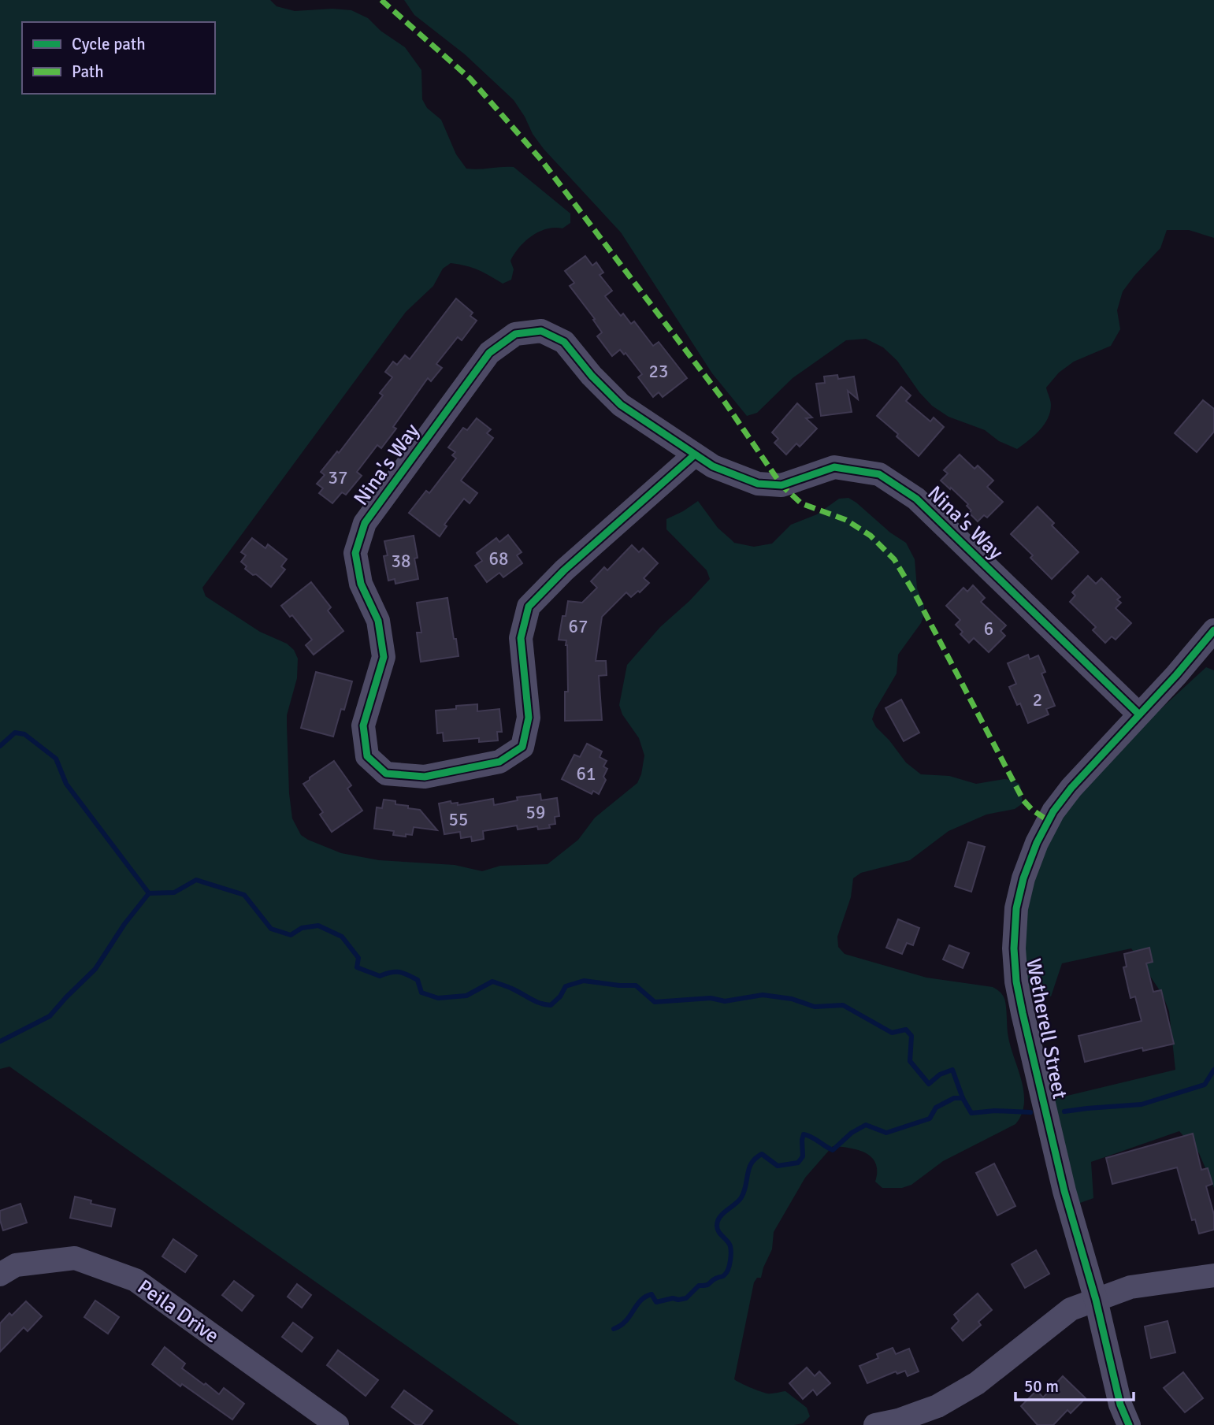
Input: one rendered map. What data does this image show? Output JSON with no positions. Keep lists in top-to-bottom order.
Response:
{
  "streets": {
    "street": ["Nina's Way", "Wetherell Street", "Peila Drive"]
  },
  "crossings": [
    ["Nina's Way", "Wetherell Street"]
  ],
  "house_numbers": [
    "23",
    "37",
    "68",
    "38",
    "67",
    "6",
    "2",
    "61",
    "59",
    "55"
  ],
  "legend": ["Cycle path", "Path"],
  "scale_bar": "50 m"
}
